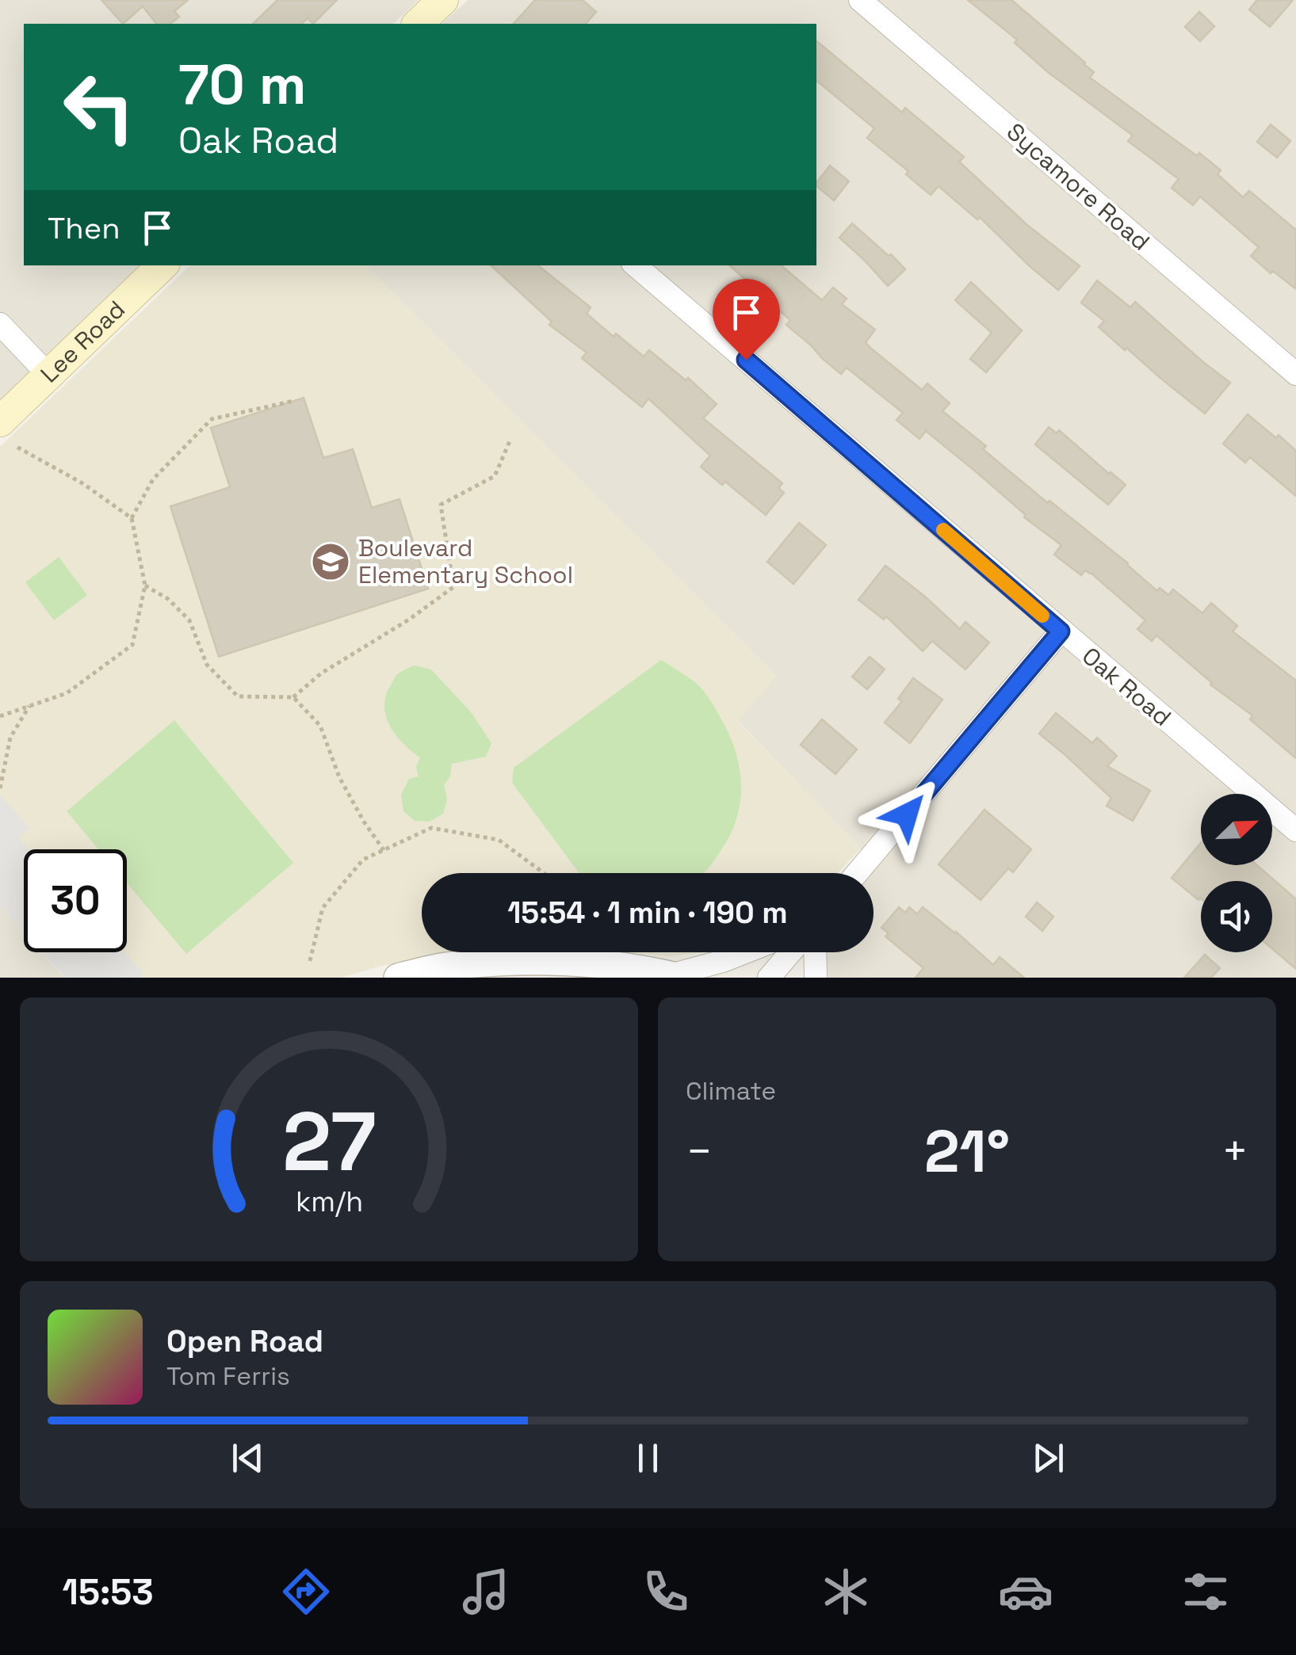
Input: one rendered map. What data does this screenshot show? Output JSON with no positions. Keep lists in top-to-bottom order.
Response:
{
  "streets": {
    "main road": ["Lee Road"],
    "street": ["Sycamore Road", "Oak Road"]
  },
  "places": {
    "school or university": ["Boulevard Elementary School"]
  },
  "north": "top right",
  "page": {
    "turn": ["70 m", "Oak Road"],
    "then": "Then",
    "limit": "30",
    "trip": "15:54 · 1 min · 190 m",
    "tile": "Climate",
    "heat": ["−", "21°", "+"],
    "song": ["Open Road", "Tom Ferris"],
    "tabs": "15:53",
    "gauge": ["27", "km/h"]
  }
}
